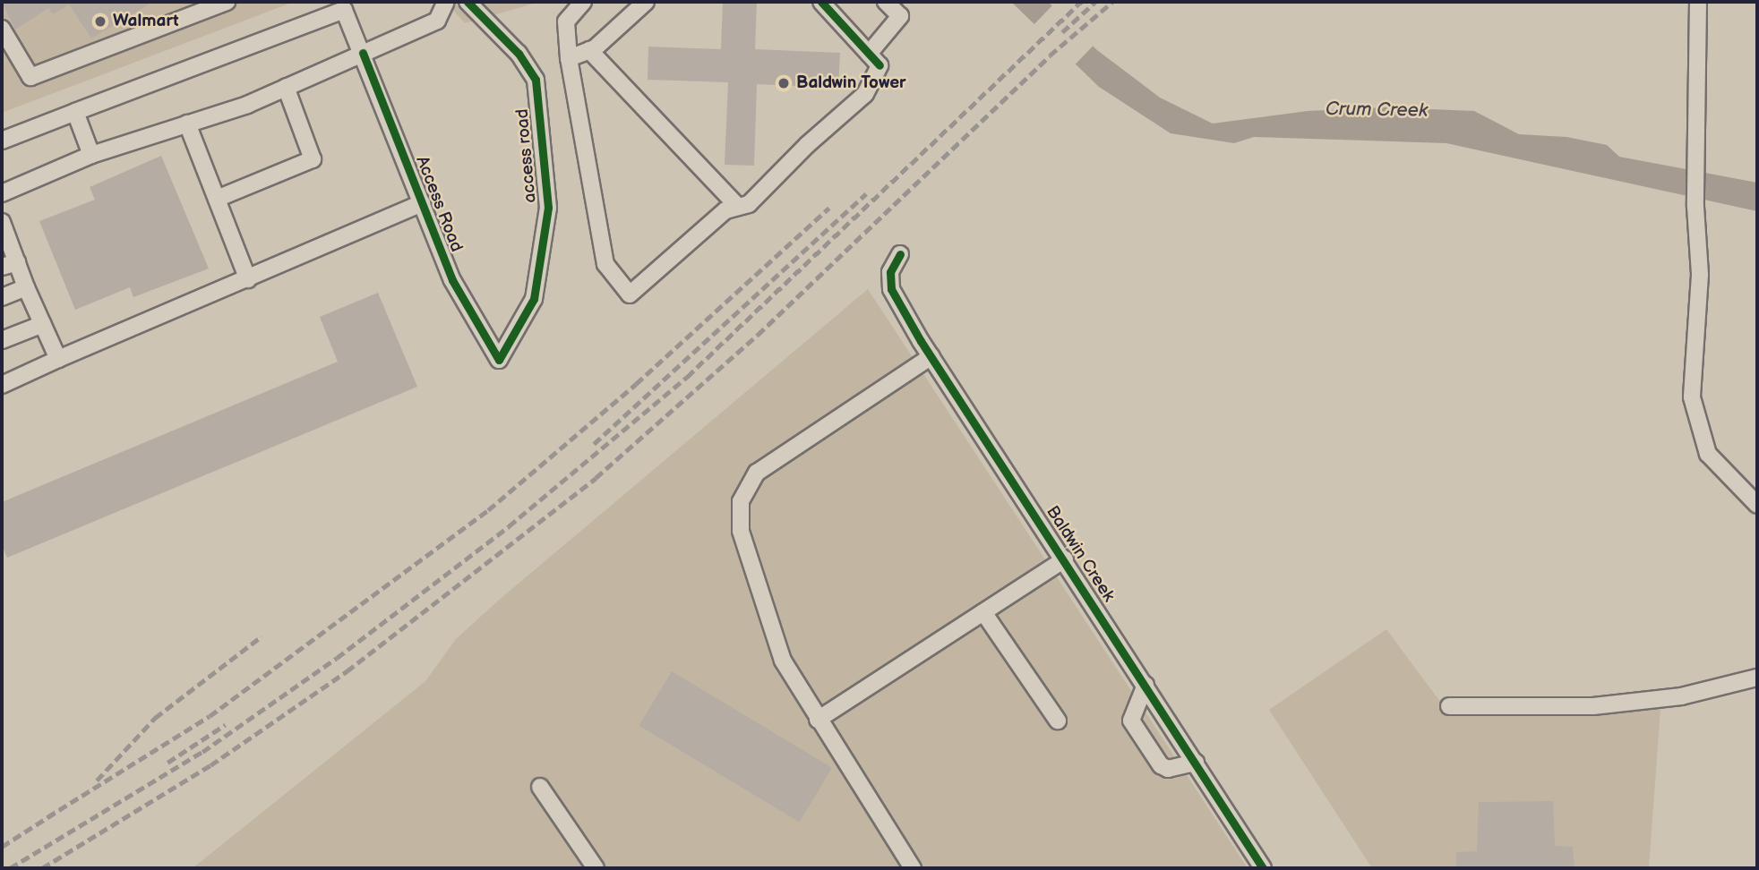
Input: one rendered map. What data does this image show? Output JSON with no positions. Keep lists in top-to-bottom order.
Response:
{
  "streets": {
    "street": ["access road", "Access Road", "Baldwin Creek"]
  },
  "crossings": [
    ["access road", "Access Road"]
  ],
  "water": ["Crum Creek"],
  "places": ["Walmart", "Baldwin Tower"]
}
